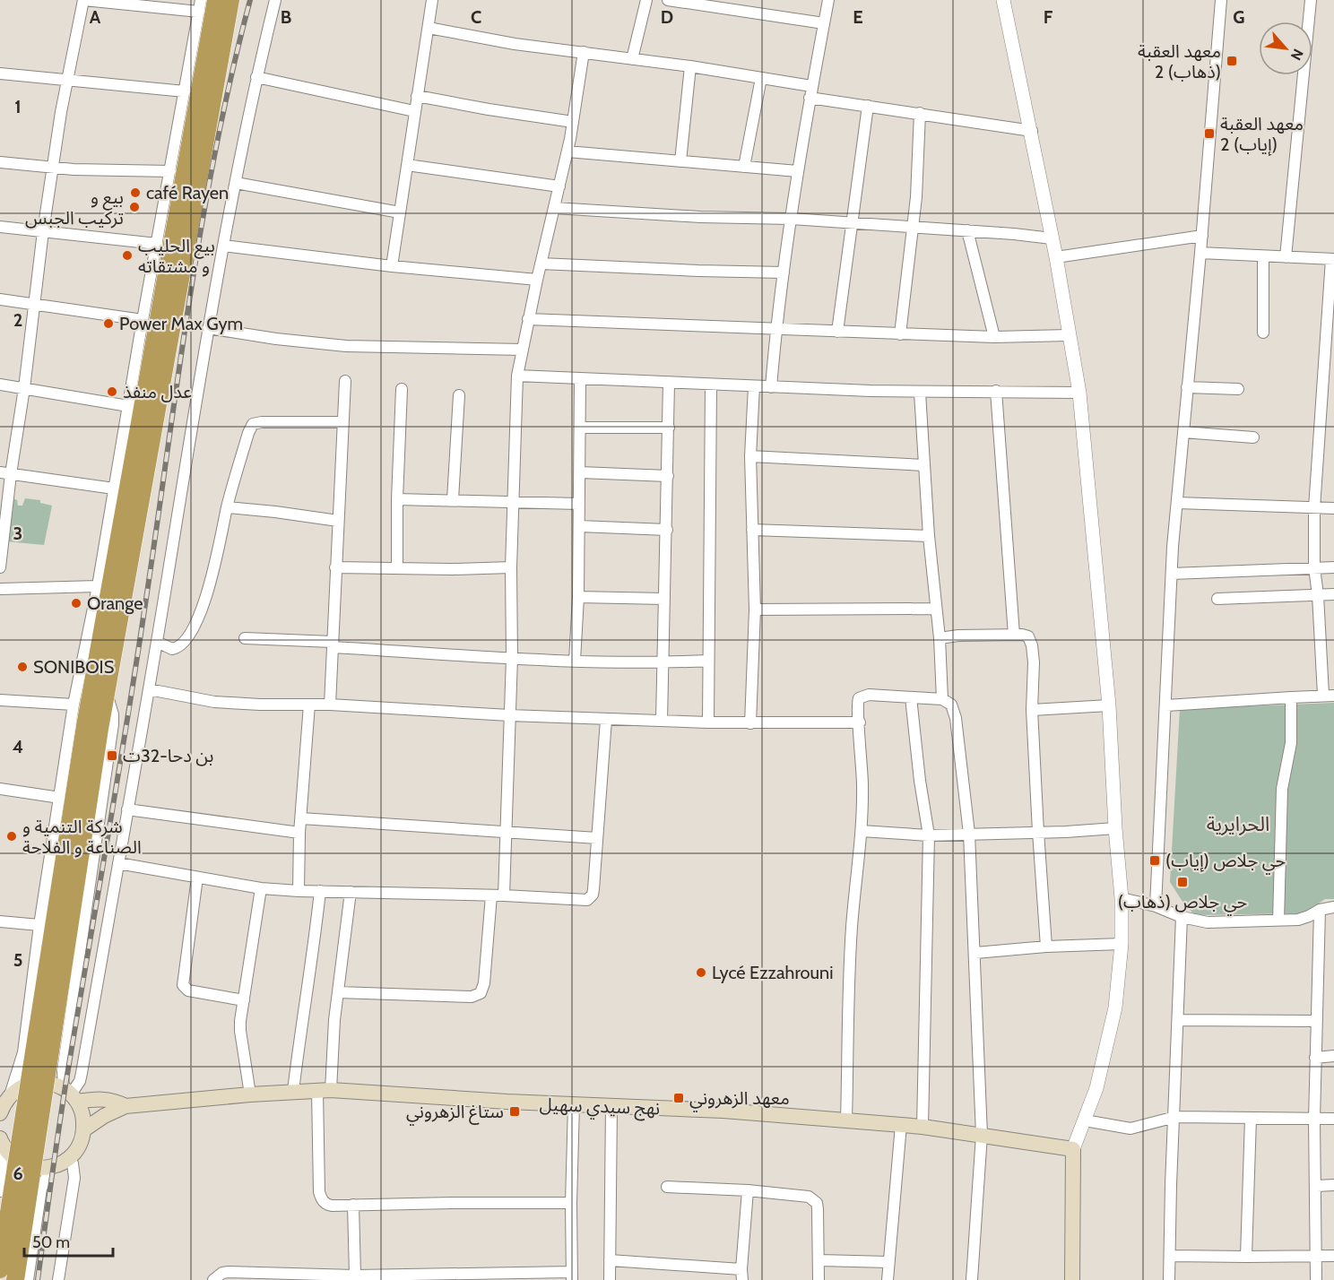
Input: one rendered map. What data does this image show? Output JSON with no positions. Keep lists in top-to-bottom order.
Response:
{
  "streets": {
    "main road": ["نهج سيدي سهيل"]
  },
  "districts": ["الحرايرية"],
  "places": {
    "transit": [
      "معهد العقبة 2 (ذهاب)",
      "معهد العقبة 2 (إياب)",
      "بن دحا-32ت",
      "حي جلاص (إياب)",
      "حي جلاص (ذهاب)",
      "معهد الزهروني",
      "ستاغ الزهروني"
    ],
    "other": [
      "café Rayen",
      "بيع و تركيب الجبس",
      "بيع الحليب و مشتقاته",
      "Power Max Gym",
      "عدل منفذ",
      "Orange",
      "SONIBOIS",
      "شركة التنمية و الصناعة و الفلاحة",
      "Lycé Ezzahrouni"
    ]
  },
  "scale_bar": "50 m",
  "north": "bottom right",
  "grid": {
    "columns": [
      "A",
      "B",
      "C",
      "D",
      "E",
      "F",
      "G"
    ],
    "rows": [
      "1",
      "2",
      "3",
      "4",
      "5",
      "6"
    ]
  }
}
